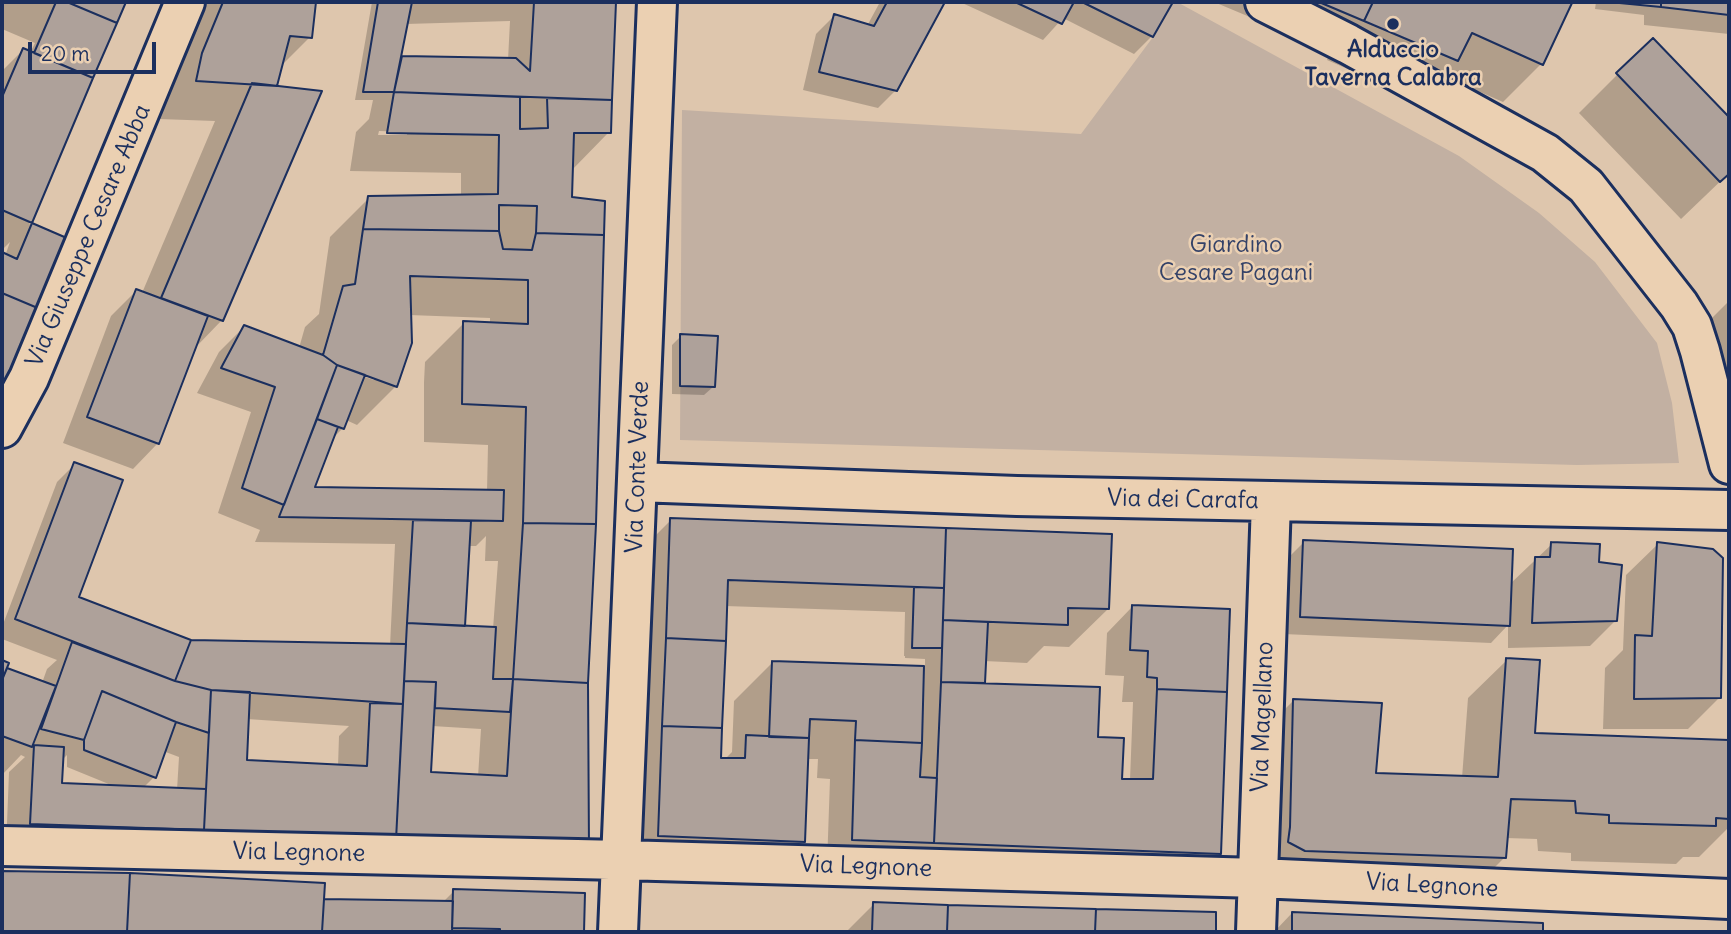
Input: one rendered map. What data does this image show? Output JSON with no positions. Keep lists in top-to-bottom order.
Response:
{
  "streets": {
    "street": [
      "Via Giuseppe Cesare Abba",
      "Via Conte Verde",
      "Via dei Carafa",
      "Via Magellano",
      "Via Legnone"
    ]
  },
  "crossings": [
    ["Via Conte Verde", "Via dei Carafa"],
    ["Via Conte Verde", "Via Legnone"],
    ["Via dei Carafa", "Via Magellano"],
    ["Via Magellano", "Via Legnone"]
  ],
  "parks": ["Giardino Cesare Pagani"],
  "places": ["Alduccio Taverna Calabra"],
  "scale_bar": "20 m"
}
